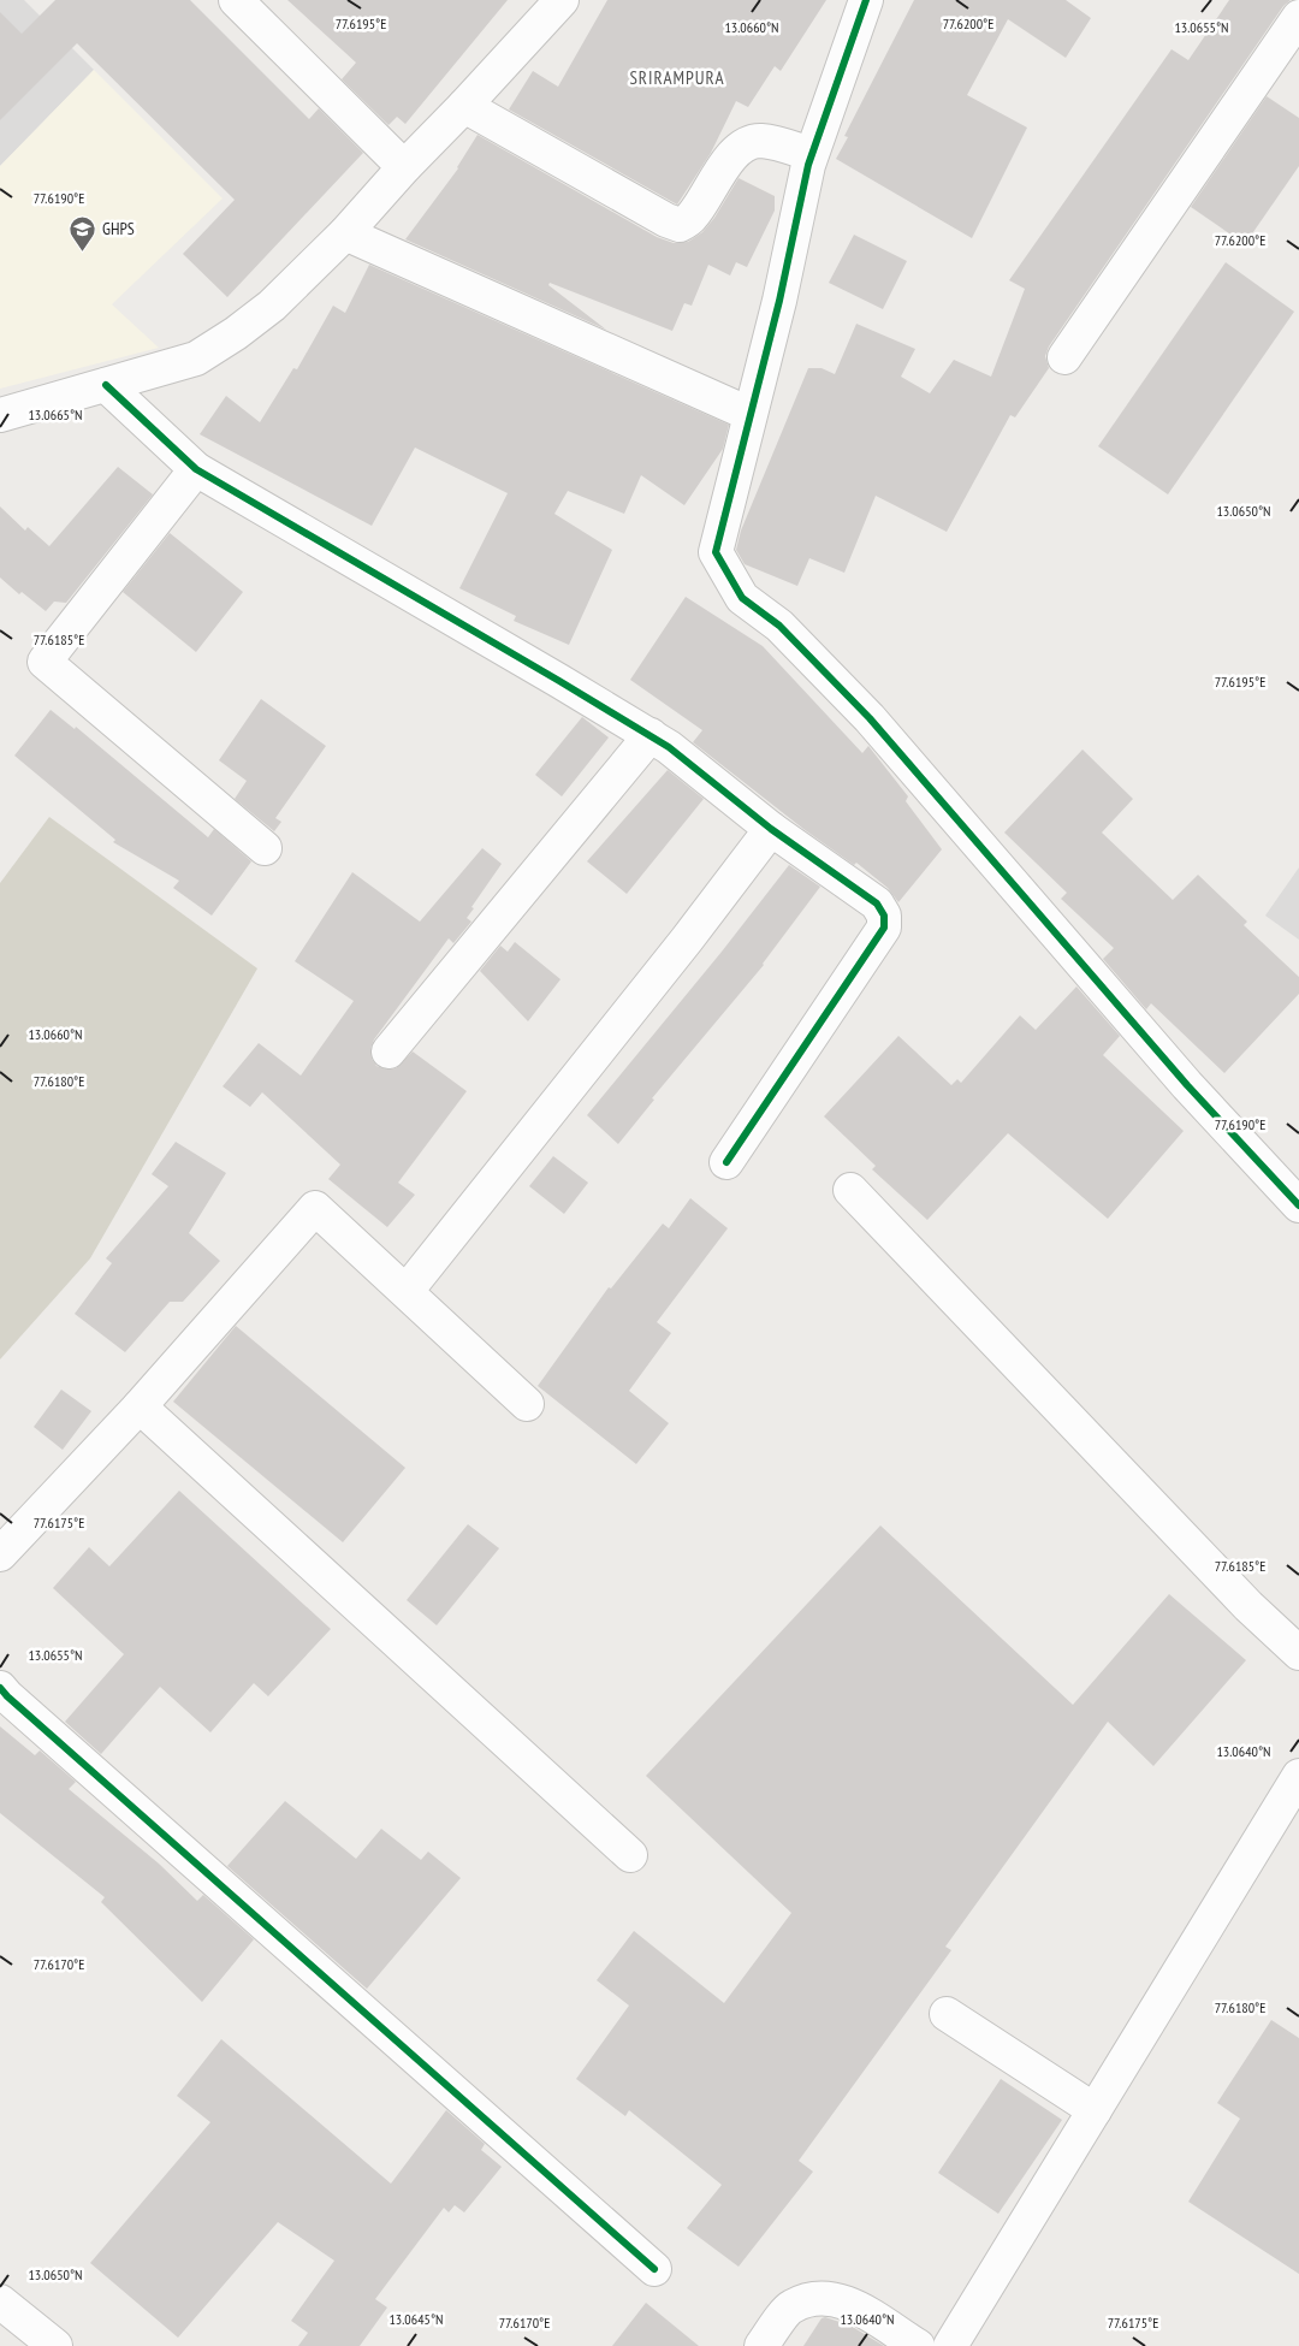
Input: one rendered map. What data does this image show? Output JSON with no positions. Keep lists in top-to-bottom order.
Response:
{
  "districts": ["SRIRAMPURA"],
  "places": {
    "school or university": ["GHPS"]
  },
  "coordinates": [
    "77.6195°E",
    "77.6200°E",
    "13.0660°N",
    "13.0655°N",
    "77.6190°E",
    "13.0665°N",
    "13.0650°N",
    "77.6185°E",
    "77.6180°E",
    "77.6175°E",
    "13.0640°N",
    "77.6170°E",
    "13.0645°N"
  ]
}
